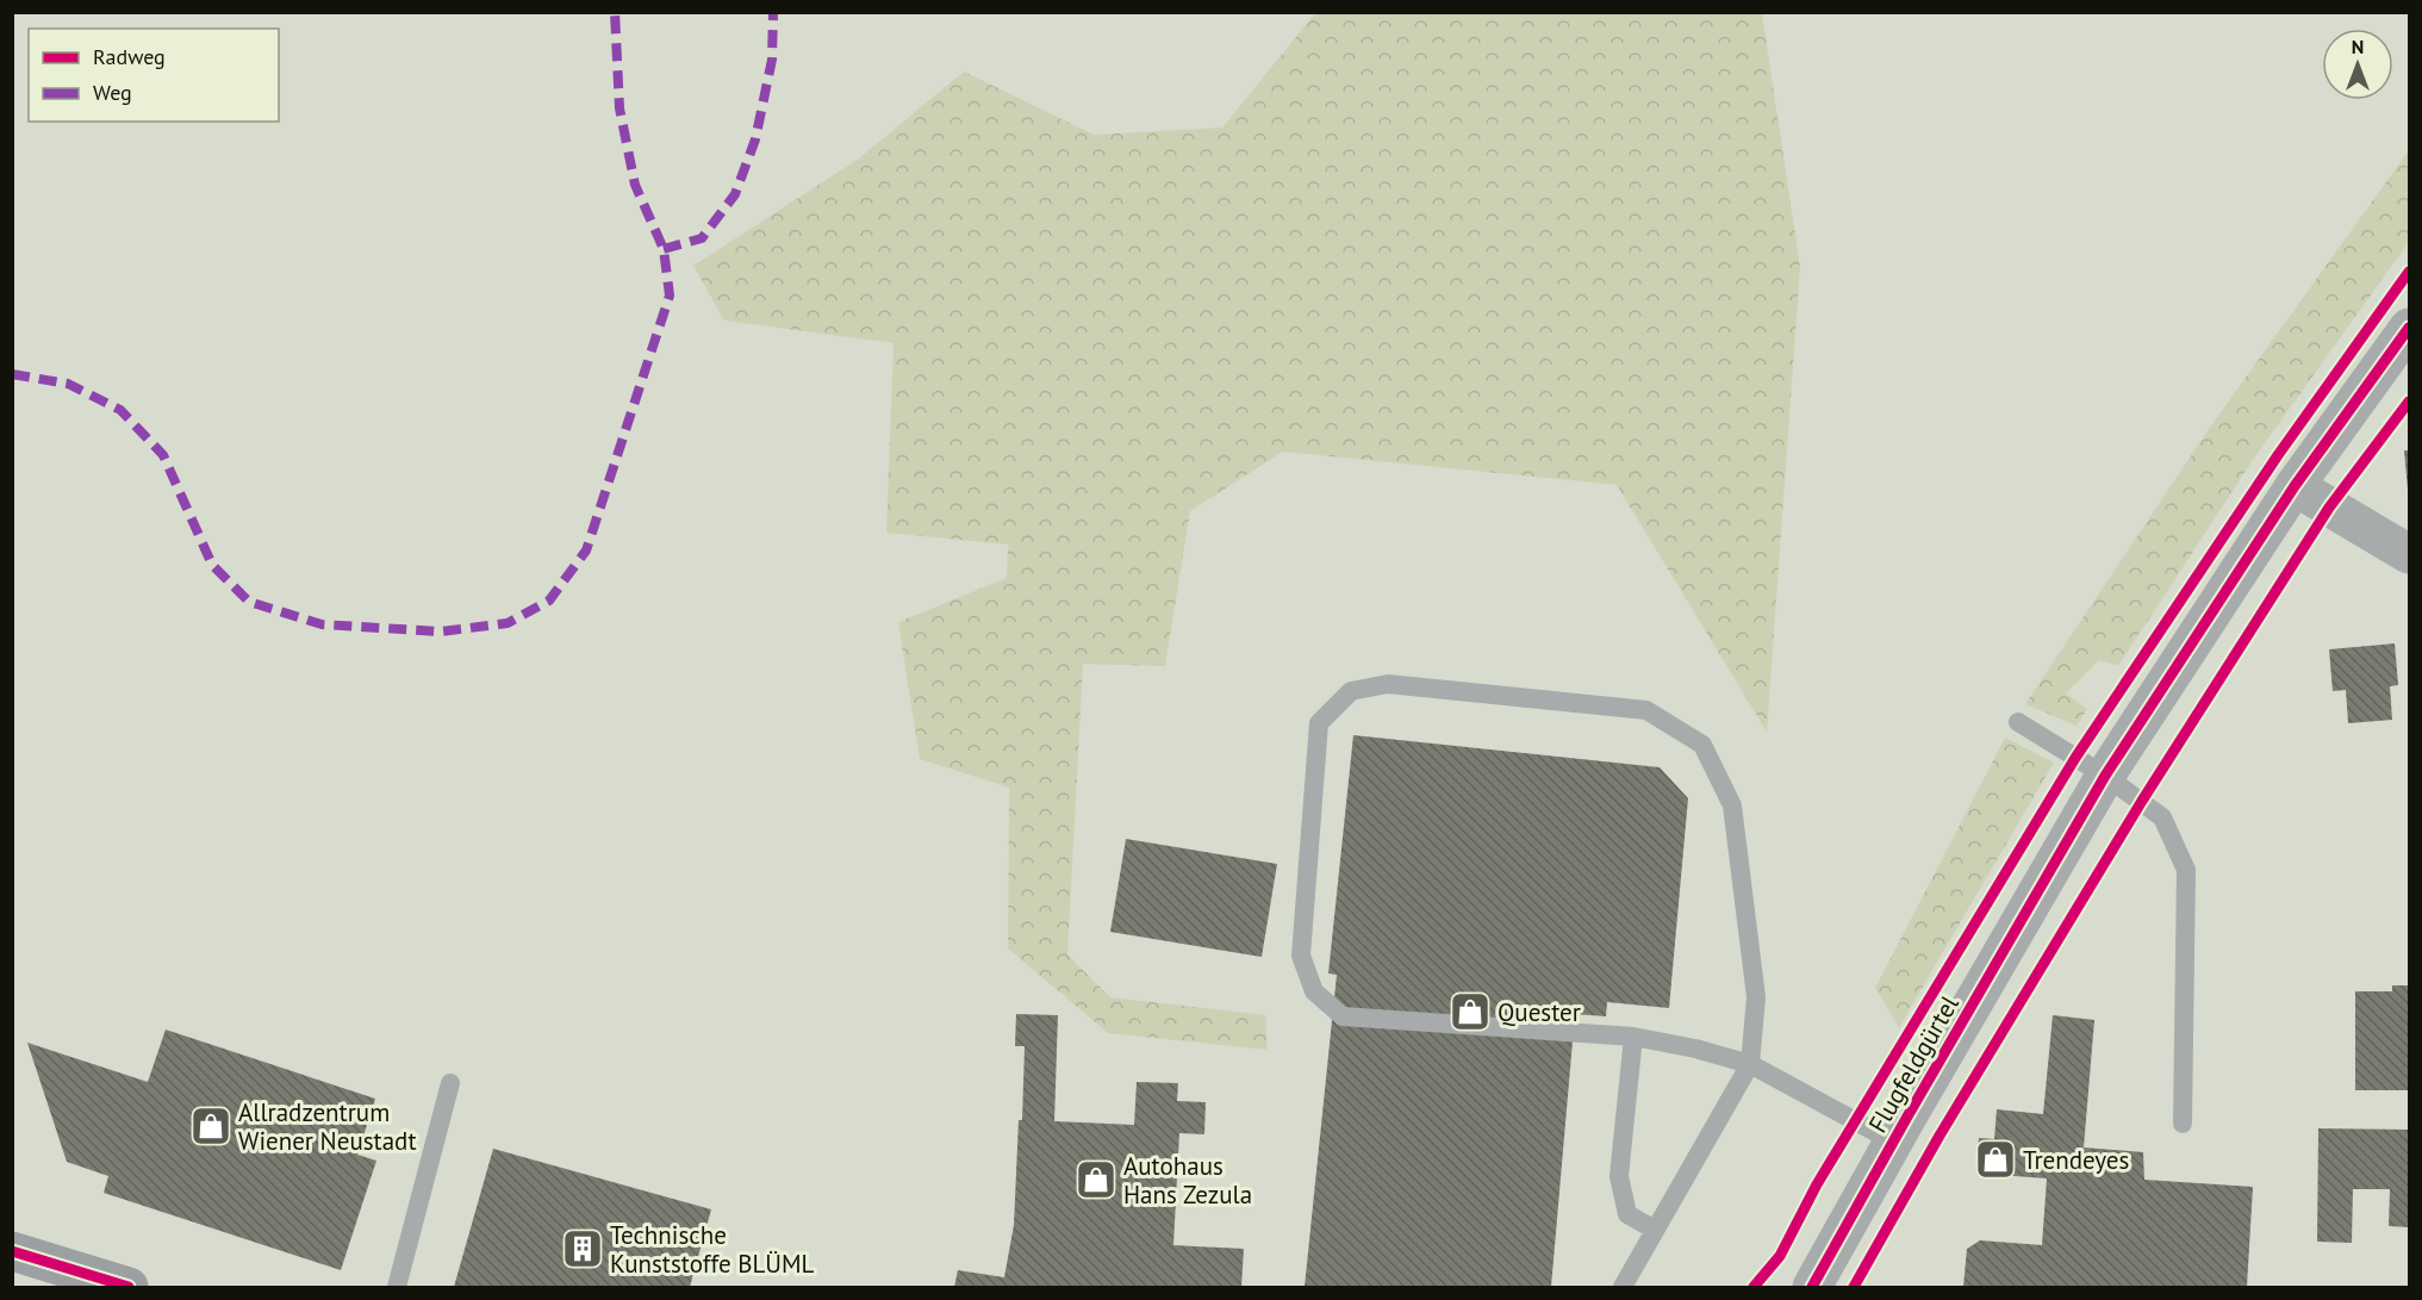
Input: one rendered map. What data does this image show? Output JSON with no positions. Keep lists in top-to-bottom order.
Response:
{
  "streets": {
    "street": ["Flugfeldgürtel"]
  },
  "places": {
    "shop": [
      "Quester",
      "Allradzentrum Wiener Neustadt",
      "Trendeyes",
      "Autohaus Hans Zezula"
    ],
    "building": ["Technische Kunststoffe BLÜML"]
  },
  "legend": ["Radweg", "Weg"],
  "north": "top"
}
